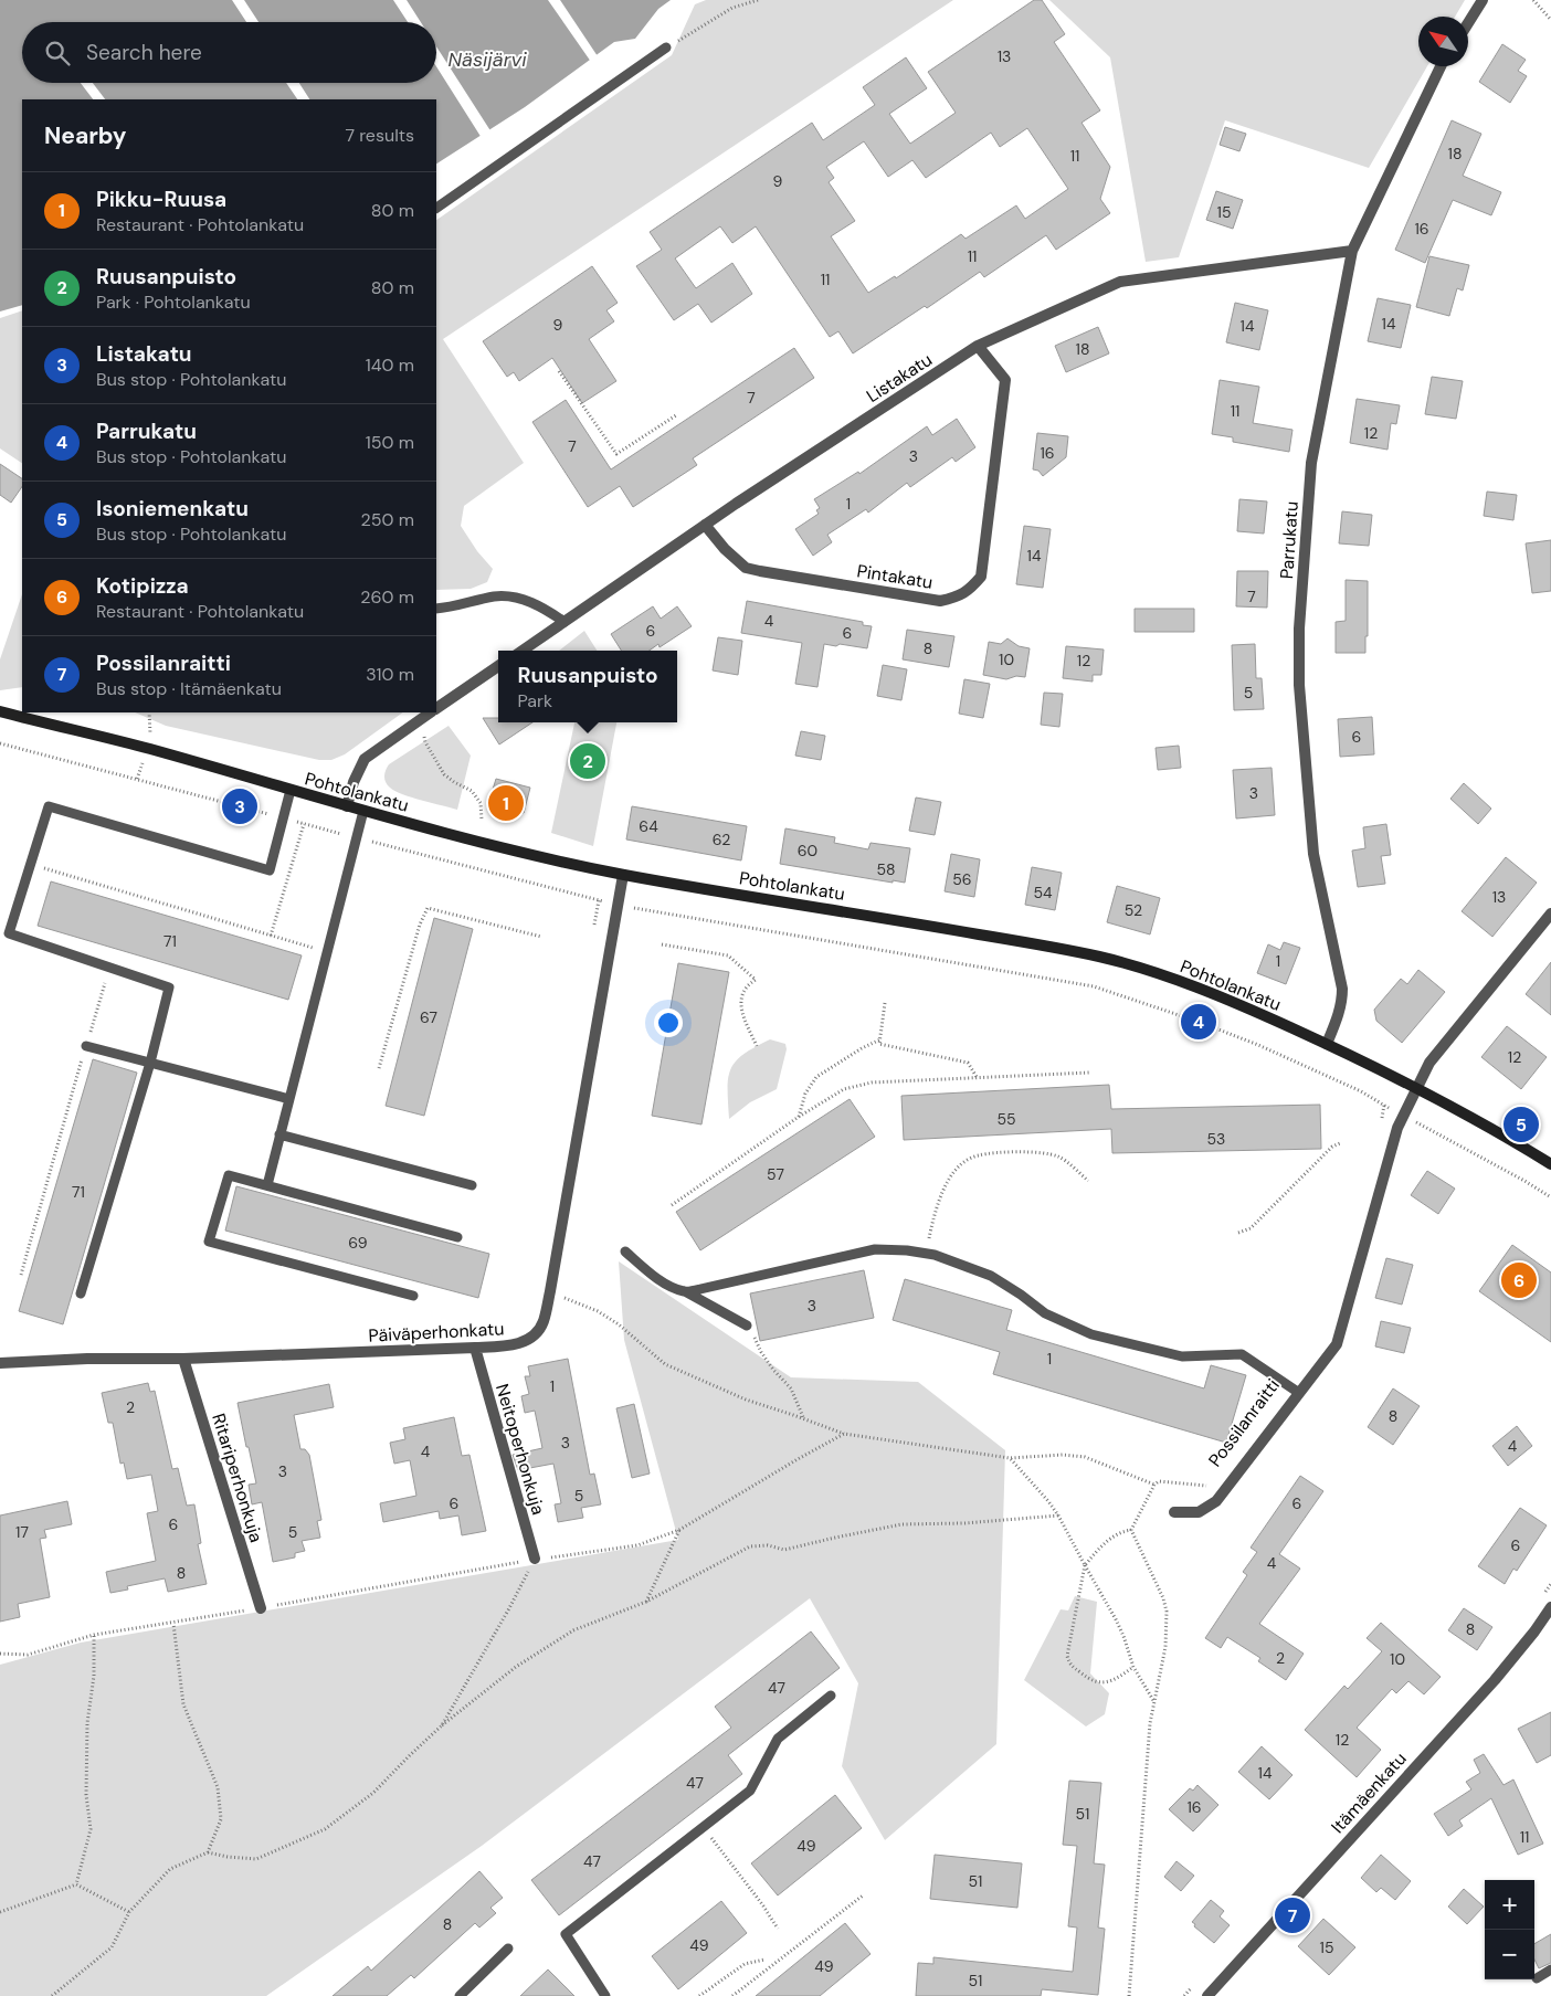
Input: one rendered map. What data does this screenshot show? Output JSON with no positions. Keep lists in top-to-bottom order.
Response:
{
  "streets": {
    "main road": ["Pohtolankatu"],
    "street": [
      "Listakatu",
      "Parrukatu",
      "Pintakatu",
      "Päiväperhonkatu",
      "Neitoperhonkuja",
      "Ritariperhonkuja",
      "Itämäenkatu"
    ],
    "path": ["Possilanraitti"]
  },
  "crossings": [
    ["Listakatu", "Parrukatu"],
    ["Listakatu", "Pintakatu"],
    ["Parrukatu", "Pohtolankatu"],
    ["Pohtolankatu", "Päiväperhonkatu"],
    ["Päiväperhonkatu", "Neitoperhonkuja"],
    ["Päiväperhonkatu", "Ritariperhonkuja"]
  ],
  "water": ["Näsijärvi"],
  "house_numbers": [
    "13",
    "18",
    "11",
    "9",
    "15",
    "16",
    "11",
    "11",
    "14",
    "9",
    "14",
    "18",
    "7",
    "11",
    "12",
    "7",
    "16",
    "3",
    "1",
    "14",
    "7",
    "4",
    "6",
    "6",
    "8",
    "10",
    "12",
    "5",
    "6",
    "3",
    "64",
    "62",
    "60",
    "58",
    "56",
    "54",
    "13",
    "52",
    "71",
    "1",
    "67",
    "12",
    "55",
    "53",
    "57",
    "71",
    "69",
    "3",
    "1",
    "1",
    "2",
    "8",
    "3",
    "4",
    "4",
    "3",
    "5",
    "6",
    "6",
    "6",
    "17",
    "5",
    "6",
    "4",
    "8",
    "8",
    "2",
    "10",
    "47",
    "12",
    "14",
    "47",
    "16",
    "51",
    "11",
    "49",
    "47",
    "51",
    "8",
    "49",
    "15",
    "49",
    "51"
  ],
  "north": "top left",
  "page": {
    "search": "Search here",
    "heading": ["Nearby", "7 results"],
    "list": [
      {
        "mark": "1",
        "name": "Pikku-Ruusa",
        "note": "Restaurant · Pohtolankatu",
        "value": "80 m"
      },
      {
        "mark": "2",
        "name": "Ruusanpuisto",
        "note": "Park · Pohtolankatu",
        "value": "80 m"
      },
      {
        "mark": "3",
        "name": "Listakatu",
        "note": "Bus stop · Pohtolankatu",
        "value": "140 m"
      },
      {
        "mark": "4",
        "name": "Parrukatu",
        "note": "Bus stop · Pohtolankatu",
        "value": "150 m"
      },
      {
        "mark": "5",
        "name": "Isoniemenkatu",
        "note": "Bus stop · Pohtolankatu",
        "value": "250 m"
      },
      {
        "mark": "6",
        "name": "Kotipizza",
        "note": "Restaurant · Pohtolankatu",
        "value": "260 m"
      },
      {
        "mark": "7",
        "name": "Possilanraitti",
        "note": "Bus stop · Itämäenkatu",
        "value": "310 m"
      }
    ],
    "popup": ["Ruusanpuisto", "Park"],
    "pins": [
      "2",
      "1",
      "3",
      "4",
      "5",
      "6",
      "7"
    ],
    "map_buttons": ["+", "−"]
  }
}
